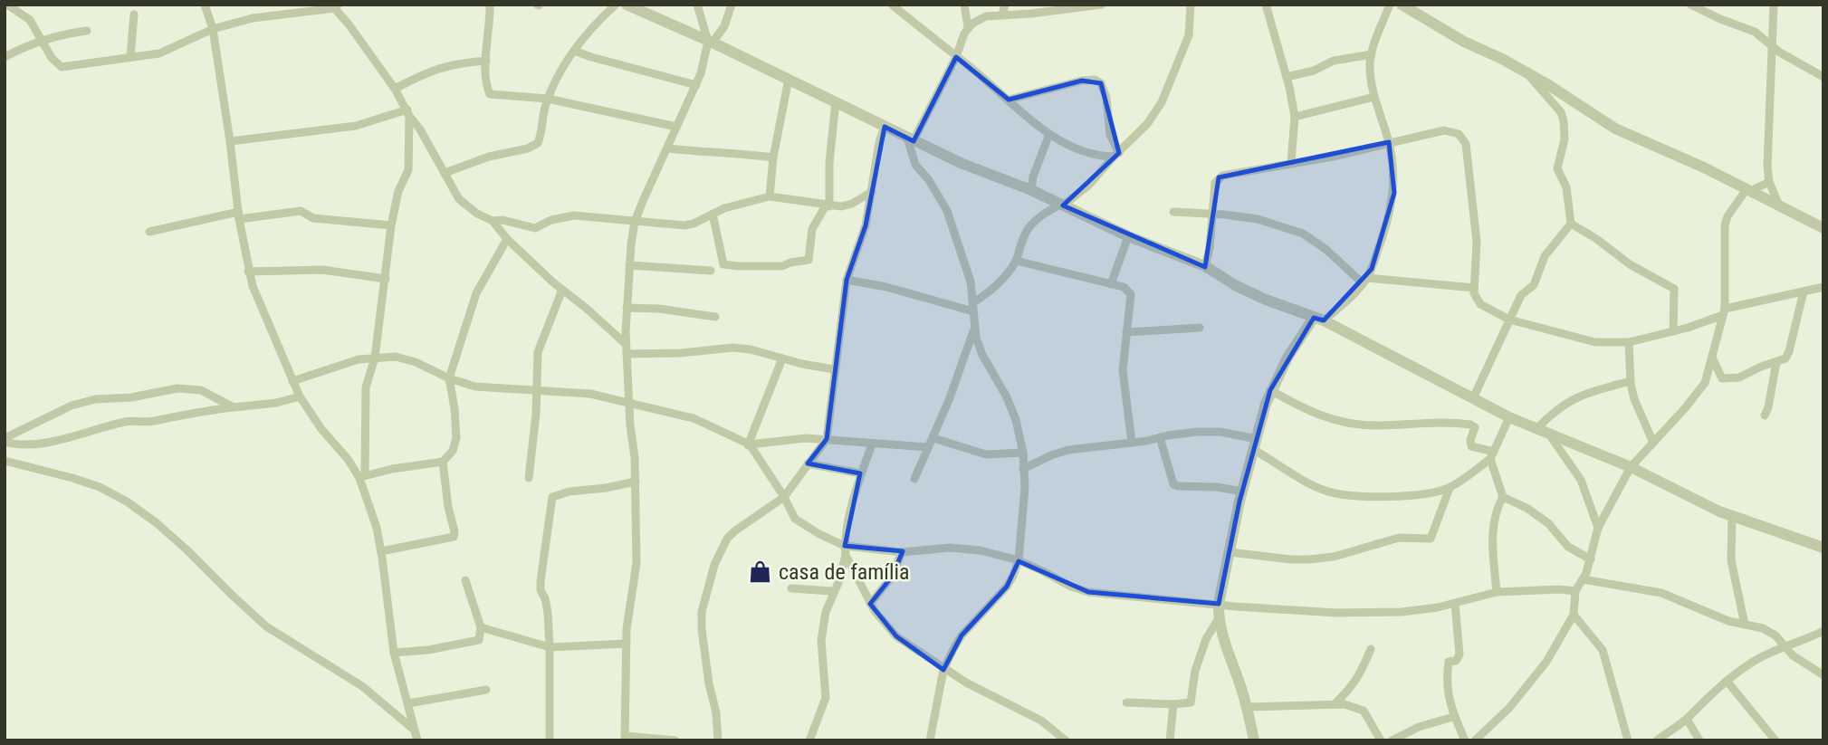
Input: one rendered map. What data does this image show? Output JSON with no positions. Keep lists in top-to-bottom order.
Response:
{
  "places": {
    "shop": ["casa de família"]
  }
}
